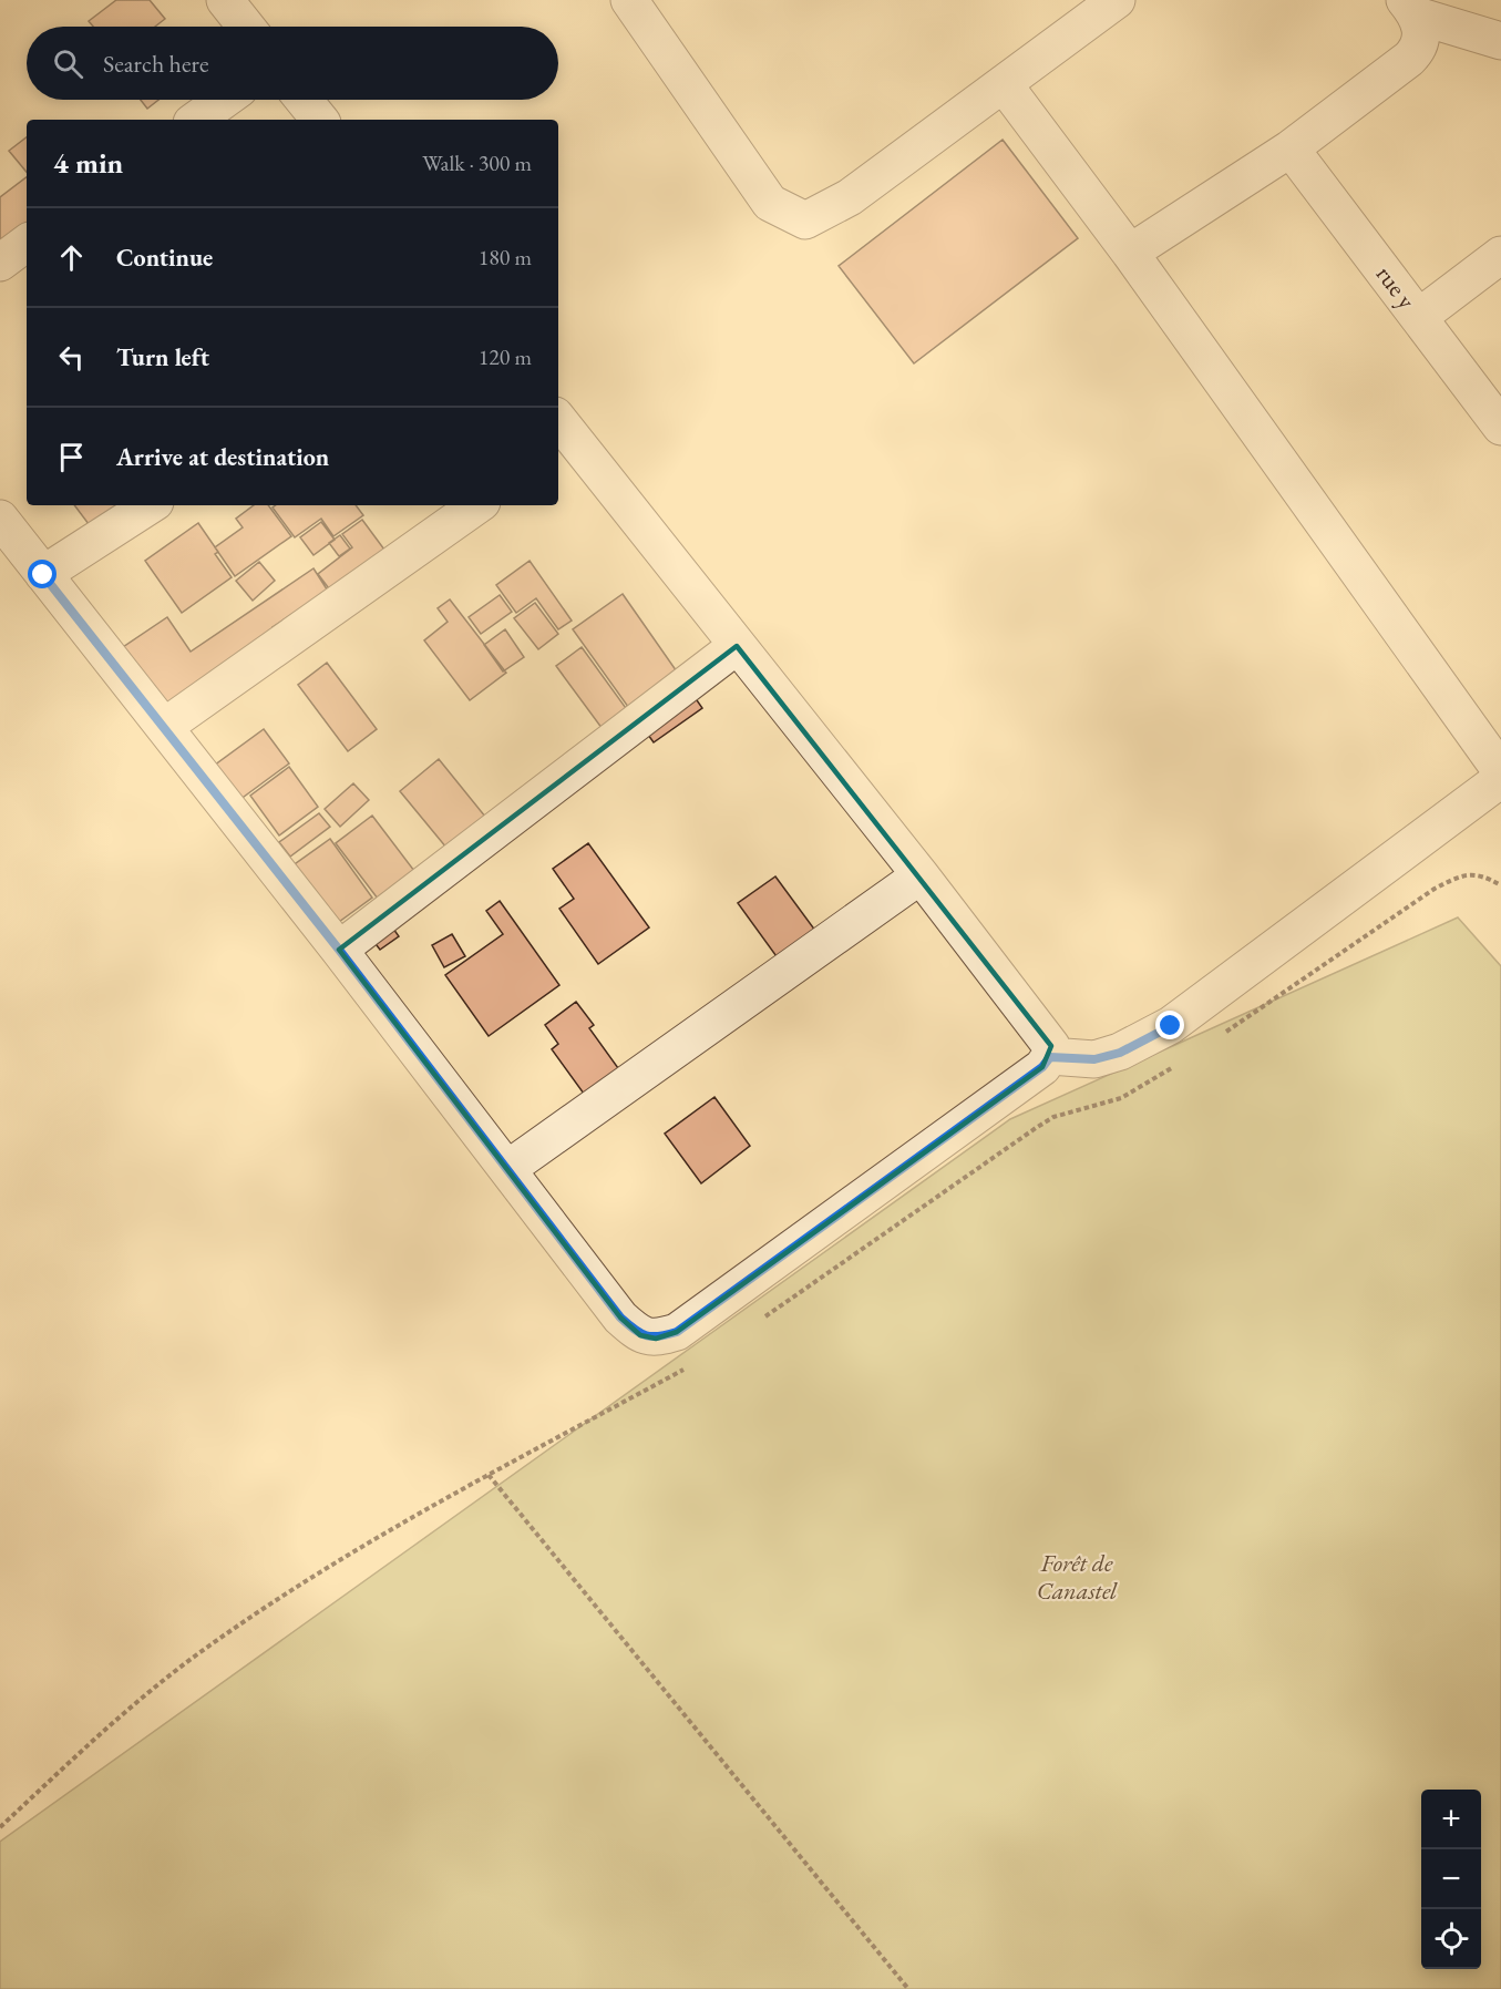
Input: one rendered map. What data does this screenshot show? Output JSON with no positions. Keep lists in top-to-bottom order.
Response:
{
  "streets": {
    "street": ["rue y"]
  },
  "parks": ["Forêt de Canastel"],
  "page": {
    "search": "Search here",
    "heading": ["4 min", "Walk · 300 m"],
    "list": [
      ["Continue", "180 m"],
      ["Turn left", "120 m"],
      "Arrive at destination"
    ],
    "map_buttons": ["+", "−"]
  }
}
